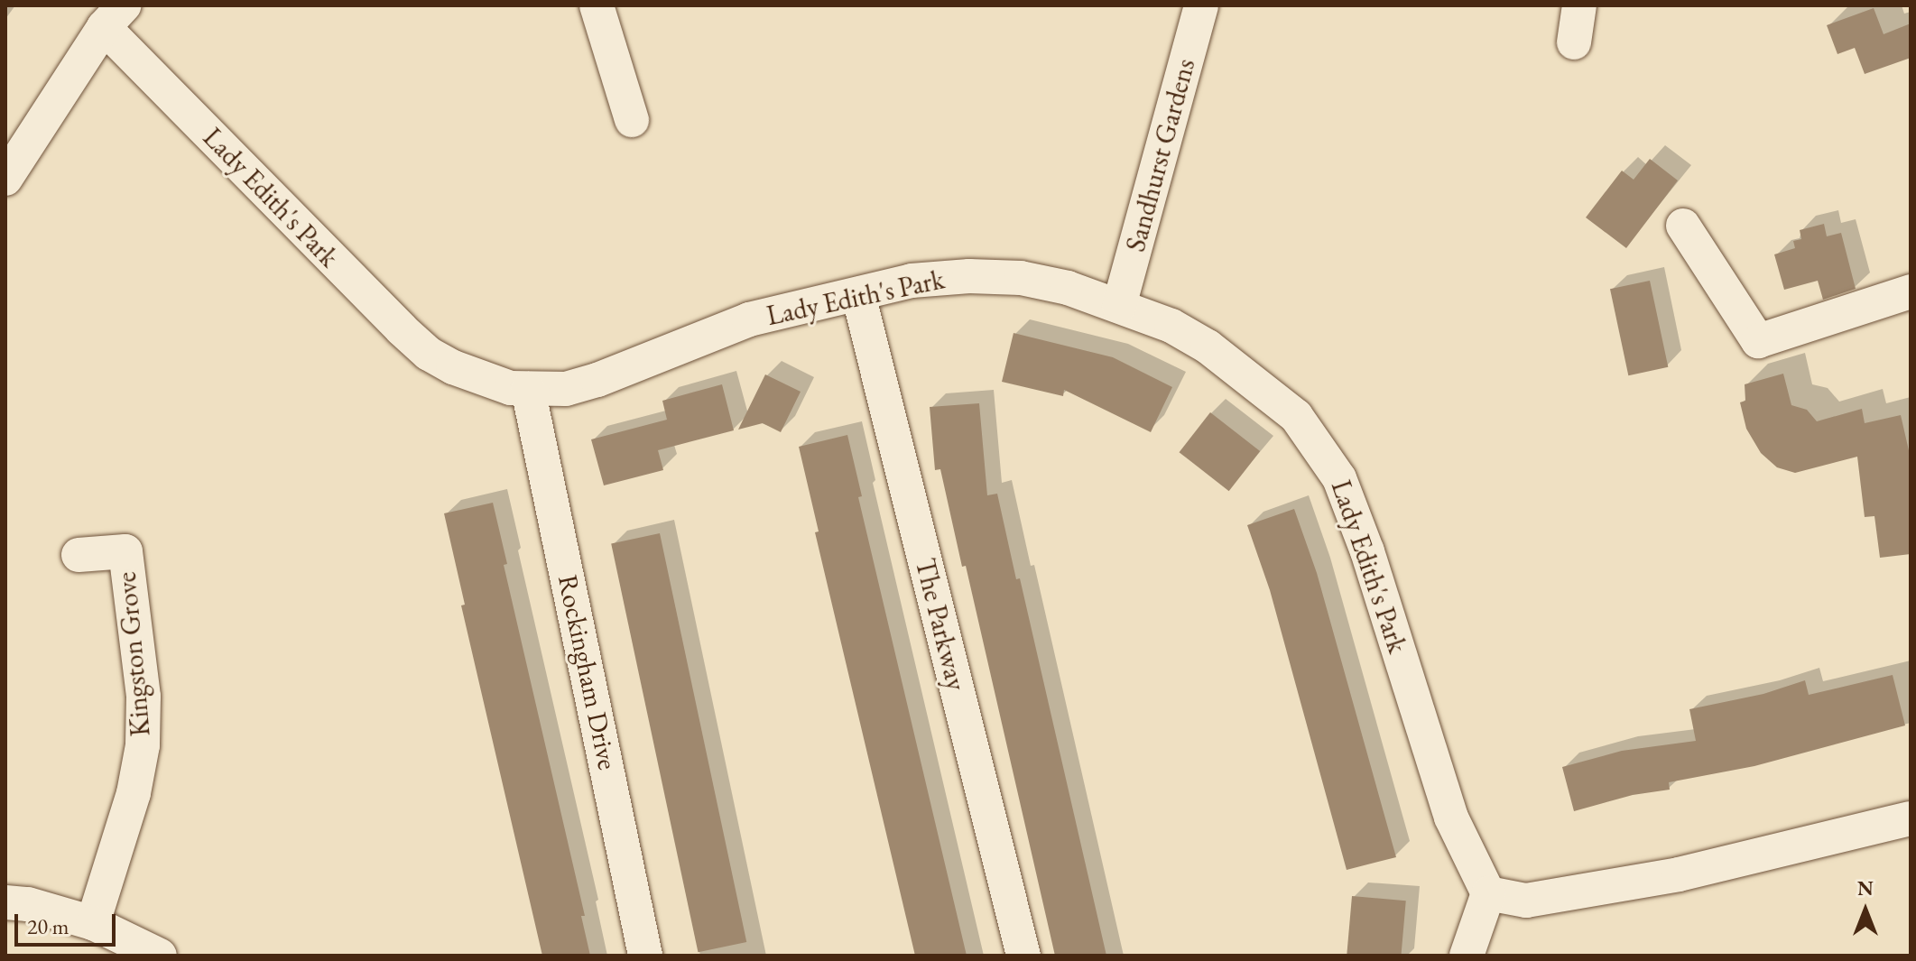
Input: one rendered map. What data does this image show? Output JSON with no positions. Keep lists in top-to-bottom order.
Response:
{
  "streets": {
    "street": [
      "Sandhurst Gardens",
      "Lady Edith's Park",
      "The Parkway",
      "Kingston Grove",
      "Rockingham Drive"
    ]
  },
  "crossings": [
    ["Sandhurst Gardens", "Lady Edith's Park"],
    ["Lady Edith's Park", "The Parkway"],
    ["Lady Edith's Park", "Rockingham Drive"]
  ],
  "scale_bar": "20 m",
  "north": "top"
}
